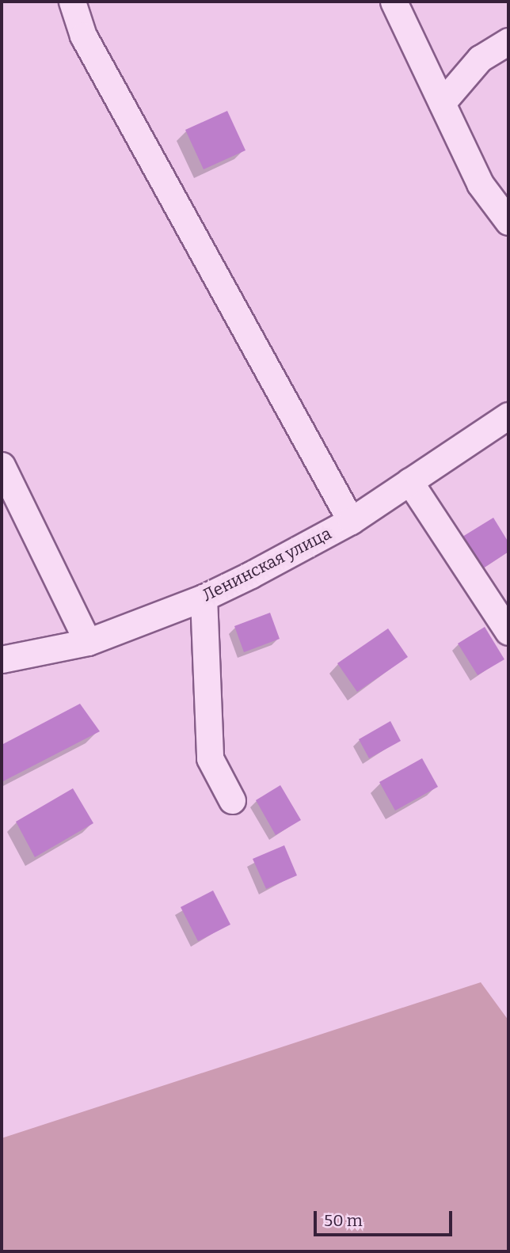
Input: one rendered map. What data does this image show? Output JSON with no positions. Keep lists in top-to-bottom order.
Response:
{
  "streets": {
    "street": ["Ленинская улица"]
  },
  "scale_bar": "50 m"
}
